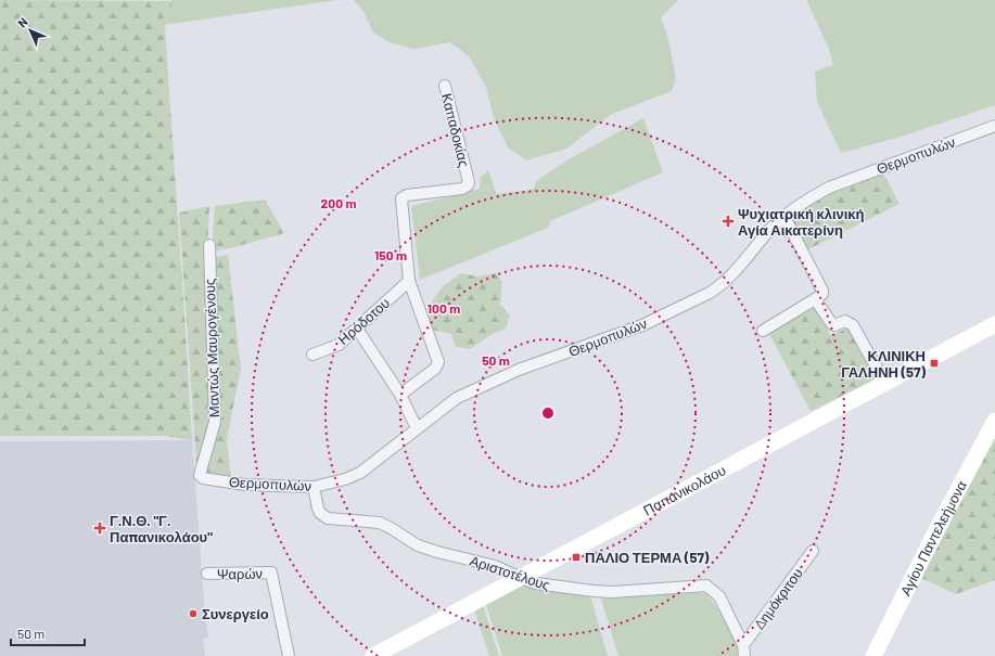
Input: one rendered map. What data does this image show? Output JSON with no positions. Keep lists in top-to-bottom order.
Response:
{
  "streets": {
    "main road": ["Παπανικολάου", "Αγίου Παντελεήμονα"],
    "street": [
      "Καπαδοκίας",
      "Θερμοπυλών",
      "Ηρόδοτου",
      "Μαντώς Μαυρογένους",
      "Αριστοτέλους",
      "Ψαρών",
      "Δημόκριτου"
    ]
  },
  "crossings": [
    ["Καπαδοκίας", "Ηρόδοτου"],
    ["Θερμοπυλών", "Μαντώς Μαυρογένους"],
    ["Θερμοπυλών", "Αριστοτέλους"],
    ["Παπανικολάου", "Αριστοτέλους"],
    ["Αριστοτέλους", "Δημόκριτου"]
  ],
  "places": {
    "health": ["Ψυχιατρική κλινική Αγία Αικατερίνη", "Γ.Ν.Θ. \"Γ. Παπανικολάου\""],
    "transit": ["ΚΛΙΝΙΚΗ ΓΑΛΗΝΗ (57)", "ΠΑΛΙΟ ΤΕΡΜΑ (57)"],
    "other": ["Συνεργείο"]
  },
  "scale_bar": "50 m",
  "north": "top left",
  "rings": [
    "200 m",
    "150 m",
    "100 m",
    "50 m"
  ]
}
